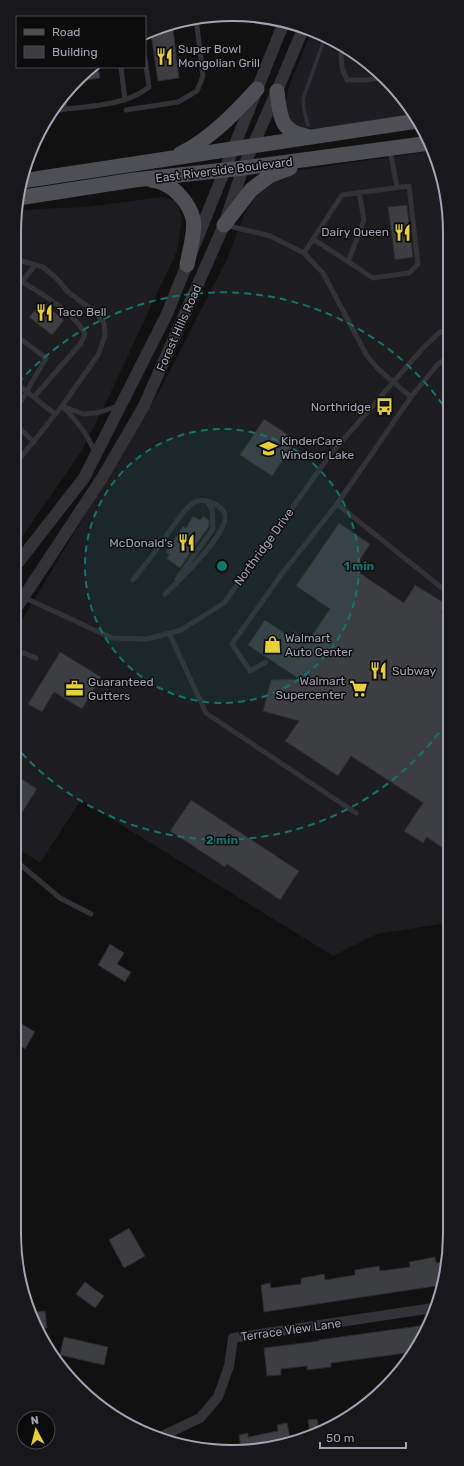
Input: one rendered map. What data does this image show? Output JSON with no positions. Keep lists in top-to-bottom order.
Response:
{
  "streets": {
    "main road": ["East Riverside Boulevard"],
    "street": ["Forest Hills Road", "Terrace View Lane"],
    "lane": ["Northridge Drive"]
  },
  "crossings": [
    ["East Riverside Boulevard", "Forest Hills Road"]
  ],
  "places": {
    "restaurant": [
      "Super Bowl Mongolian Grill",
      "Dairy Queen",
      "Taco Bell",
      "McDonald's",
      "Subway"
    ],
    "bus stop": ["Northridge"],
    "school or university": ["KinderCare Windsor Lake"],
    "shop": ["Walmart Auto Center"],
    "supermarket": ["Walmart Supercenter"],
    "office": ["Guaranteed Gutters"]
  },
  "legend": ["Road", "Building"],
  "scale_bar": "50 m",
  "north": "top",
  "rings": ["1 min", "2 min"]
}
